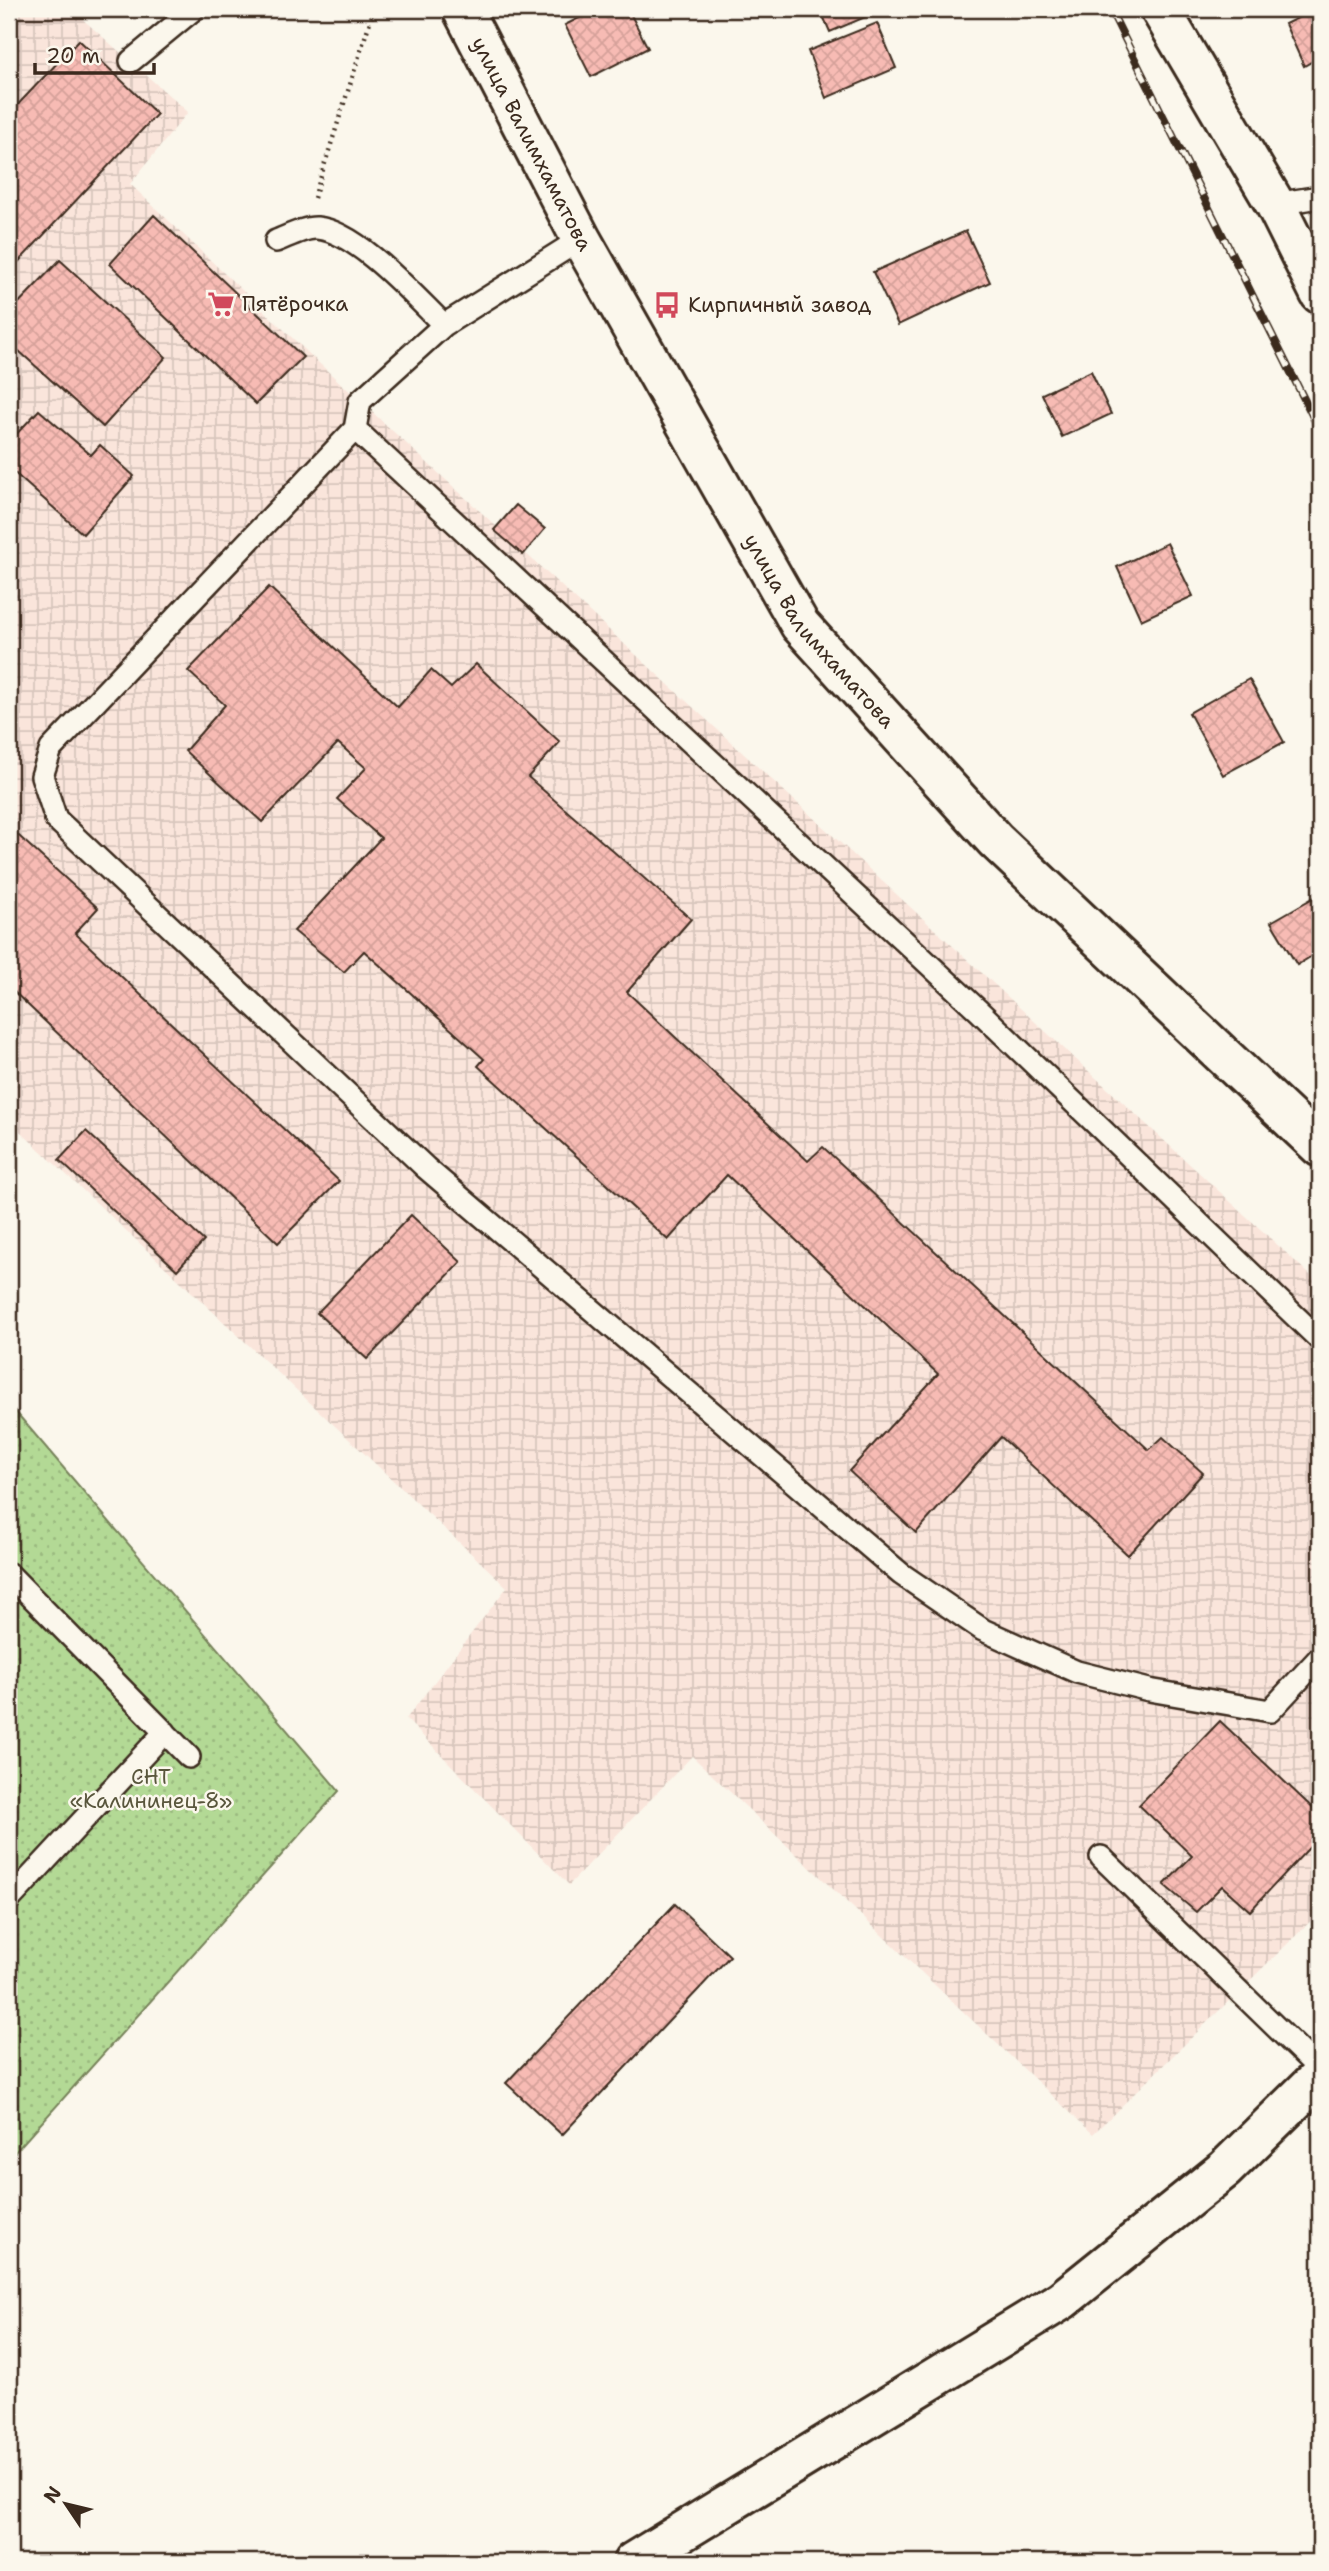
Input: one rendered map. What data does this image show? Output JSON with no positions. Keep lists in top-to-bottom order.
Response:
{
  "streets": {
    "main road": ["улица Валимхаматова"]
  },
  "parks": ["СНТ «Калининец-8»"],
  "places": {
    "supermarket": ["Пятёрочка"],
    "bus stop": ["Кирпичный завод"]
  },
  "scale_bar": "20 m",
  "north": "top left"
}
